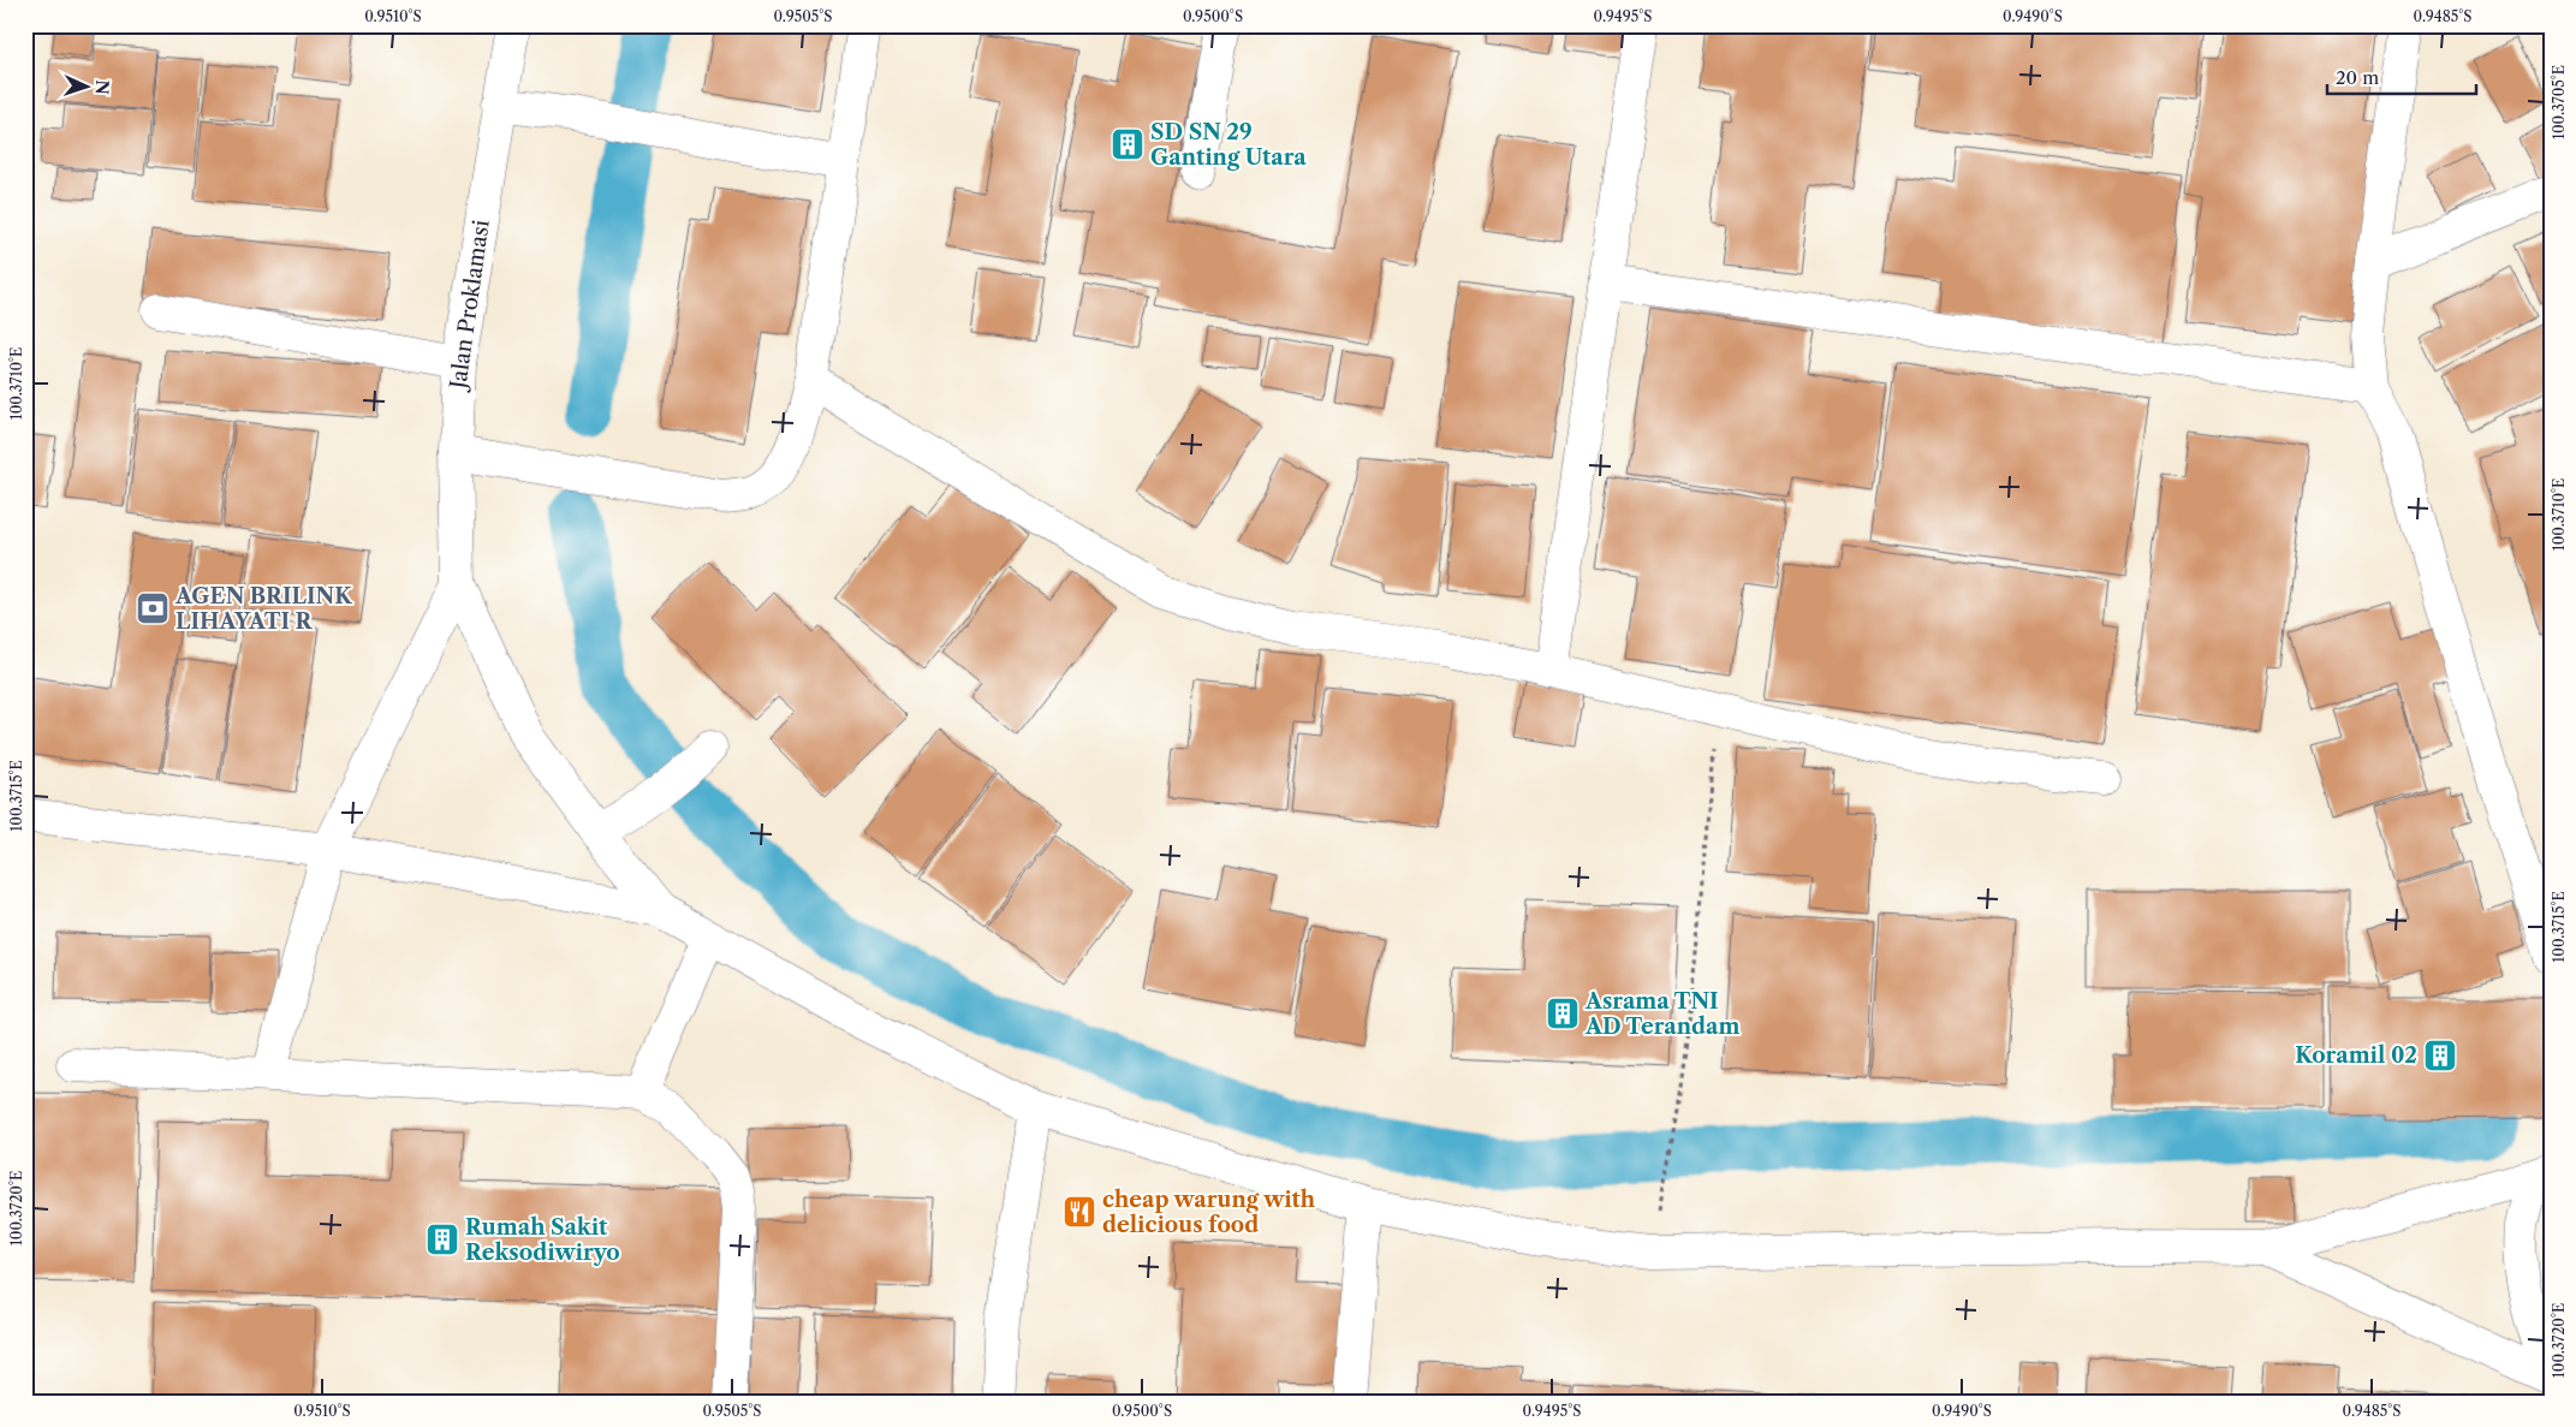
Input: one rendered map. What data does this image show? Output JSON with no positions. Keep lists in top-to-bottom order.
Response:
{
  "streets": {
    "street": ["Jalan Proklamasi"]
  },
  "places": {
    "building": [
      "SD SN 29 Ganting Utara",
      "Asrama TNI AD Terandam",
      "Koramil 02",
      "Rumah Sakit Reksodiwiryo"
    ],
    "bank": ["AGEN BRILINK LIHAYATI R"],
    "restaurant": ["cheap warung with delicious food"]
  },
  "scale_bar": "20 m",
  "north": "right",
  "coordinates": [
    "0.9510°S",
    "0.9505°S",
    "0.9500°S",
    "0.9495°S",
    "0.9490°S",
    "0.9485°S",
    "100.3705°E",
    "100.3710°E",
    "100.3715°E",
    "100.3720°E"
  ]
}
